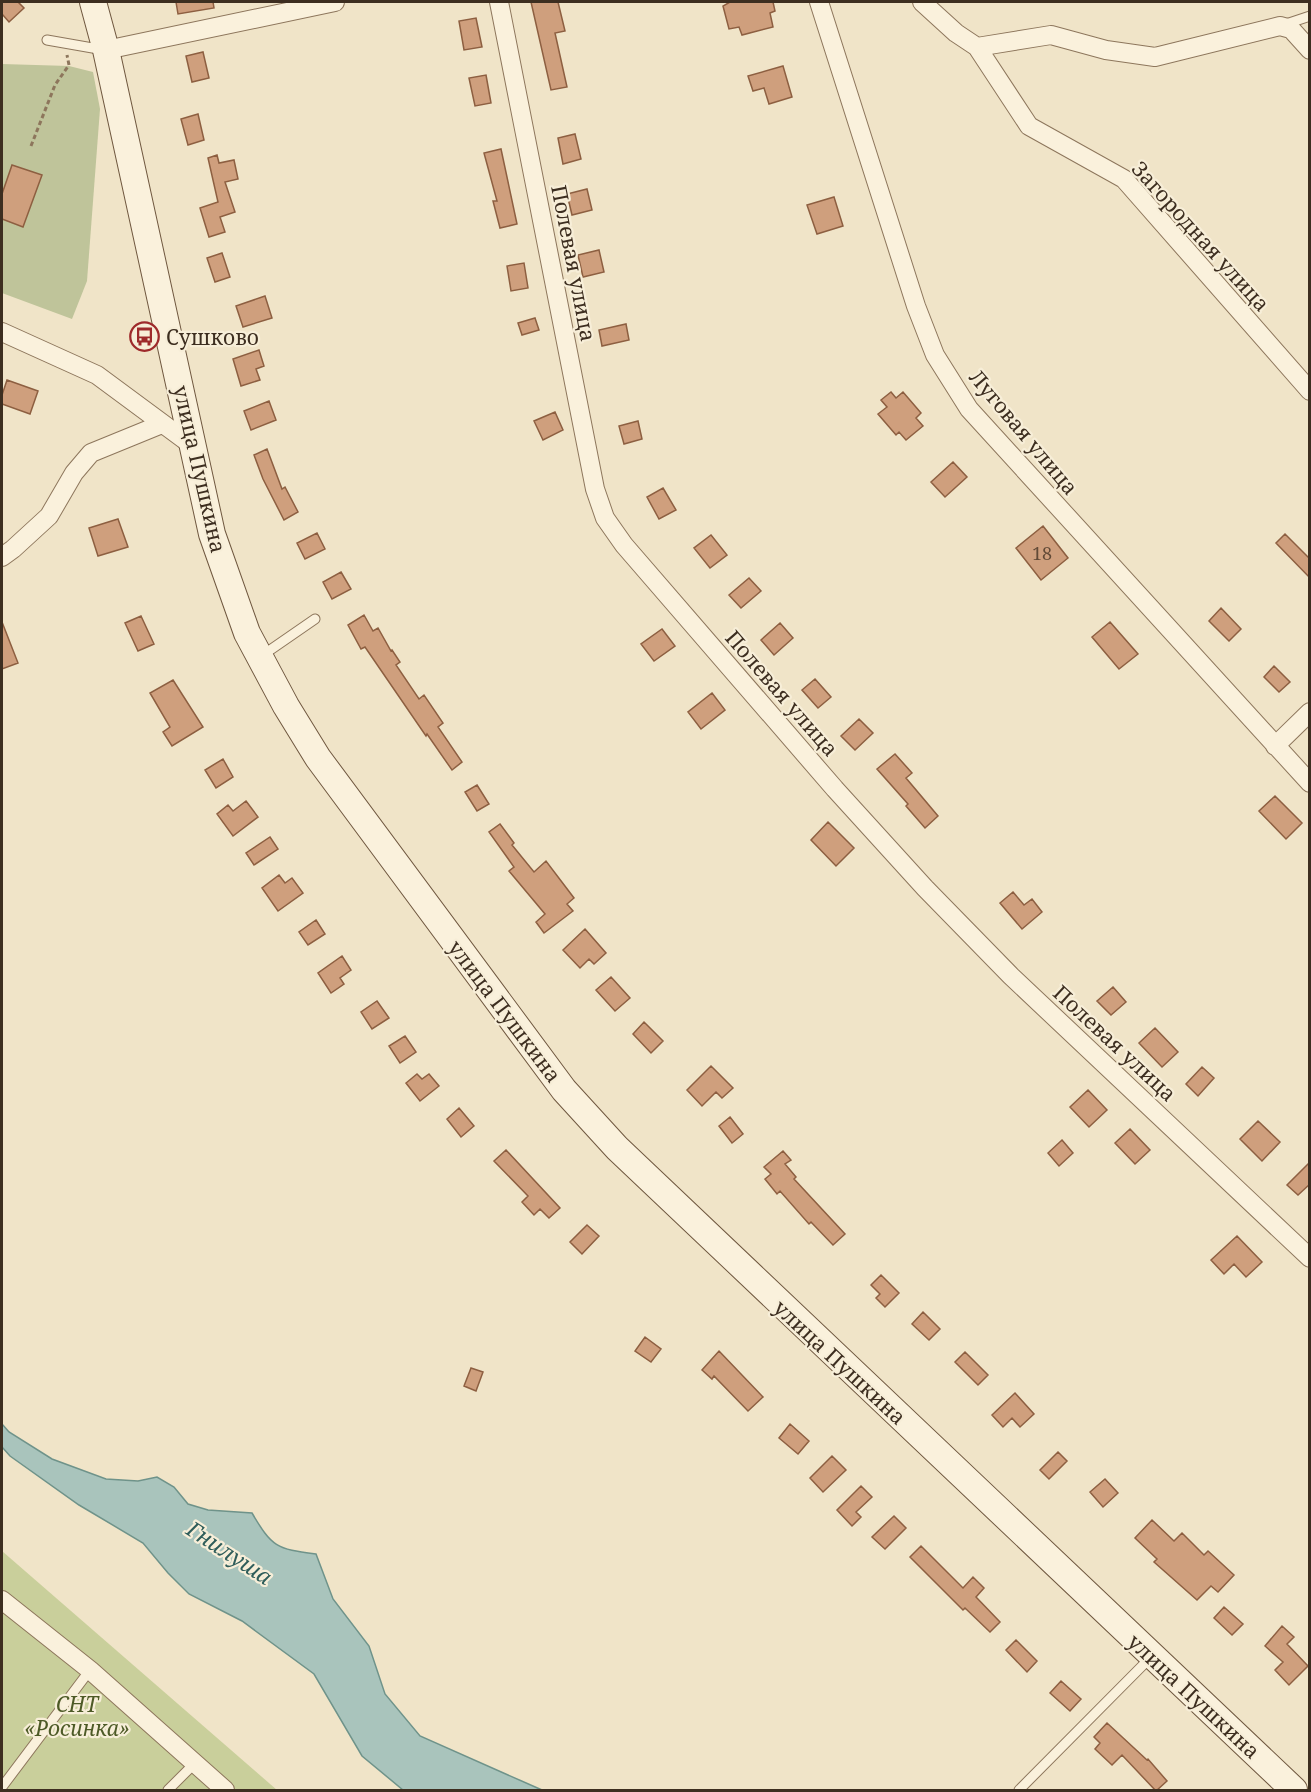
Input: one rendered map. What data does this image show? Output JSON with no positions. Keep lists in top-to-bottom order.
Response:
{
  "streets": {
    "main road": ["улица Пушкина"],
    "street": ["Загородная улица", "Полевая улица", "Луговая улица"]
  },
  "water": ["Гнилуша"],
  "parks": ["СНТ «Росинка»"],
  "places": {
    "bus stop": ["Сушково"]
  },
  "house_numbers": ["18"]
}
